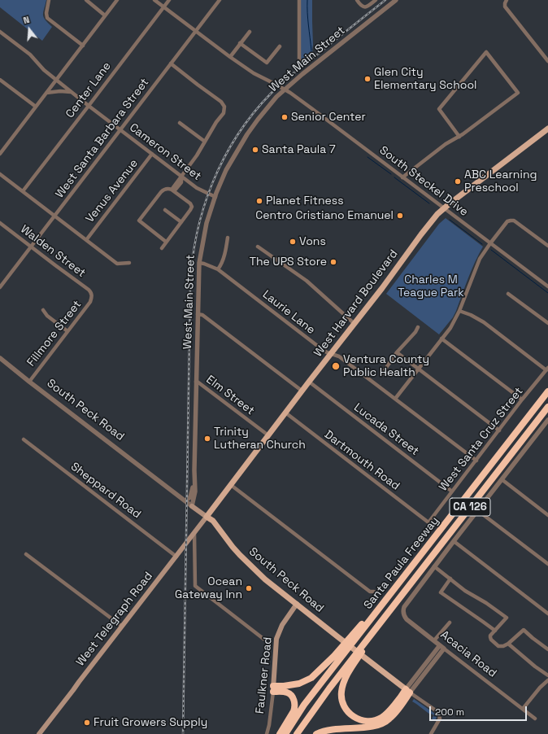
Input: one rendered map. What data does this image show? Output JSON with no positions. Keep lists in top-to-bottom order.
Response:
{
  "streets": {
    "highway": ["CA 126", "Santa Paula Freeway"],
    "main road": [
      "West Harvard Boulevard",
      "South Peck Road",
      "West Telegraph Road",
      "Faulkner Road"
    ],
    "street": [
      "West Main Street",
      "Center Lane",
      "West Santa Barbara Street",
      "Cameron Street",
      "South Steckel Drive",
      "Venus Avenue",
      "Walden Street",
      "Laurie Lane",
      "Fillmore Street",
      "Elm Street",
      "Lucada Street",
      "West Santa Cruz Street",
      "Dartmouth Road",
      "Sheppard Road",
      "Acacia Road"
    ]
  },
  "crossings": [
    ["West Main Street", "Cameron Street"],
    ["West Main Street", "South Steckel Drive"],
    ["West Main Street", "Laurie Lane"],
    ["West Main Street", "Elm Street"],
    ["West Main Street", "South Peck Road"],
    ["Center Lane", "Cameron Street"],
    ["Center Lane", "South Steckel Drive"],
    ["West Santa Barbara Street", "Cameron Street"],
    ["West Santa Barbara Street", "South Steckel Drive"],
    ["West Santa Barbara Street", "Walden Street"],
    ["Cameron Street", "Venus Avenue"],
    ["South Steckel Drive", "West Harvard Boulevard"],
    ["Walden Street", "Fillmore Street"],
    ["West Harvard Boulevard", "Laurie Lane"],
    ["West Harvard Boulevard", "Elm Street"],
    ["West Harvard Boulevard", "South Peck Road"],
    ["West Harvard Boulevard", "Lucada Street"],
    ["West Harvard Boulevard", "Dartmouth Road"],
    ["West Harvard Boulevard", "West Telegraph Road"],
    ["Laurie Lane", "West Santa Cruz Street"],
    ["Fillmore Street", "South Peck Road"],
    ["South Peck Road", "West Telegraph Road"],
    ["South Peck Road", "Faulkner Road"],
    ["Lucada Street", "West Santa Cruz Street"],
    ["West Santa Cruz Street", "Dartmouth Road"],
    ["Sheppard Road", "West Telegraph Road"]
  ],
  "parks": ["Charles M Teague Park"],
  "places": [
    "Glen City Elementary School",
    "Senior Center",
    "Santa Paula 7",
    "ABC Learning Preschool",
    "Planet Fitness",
    "Centro Cristiano Emanuel",
    "Vons",
    "The UPS Store",
    "Ventura County Public Health",
    "Trinity Lutheran Church",
    "Ocean Gateway Inn",
    "Fruit Growers Supply"
  ],
  "scale_bar": "200 m",
  "north": "top"
}
